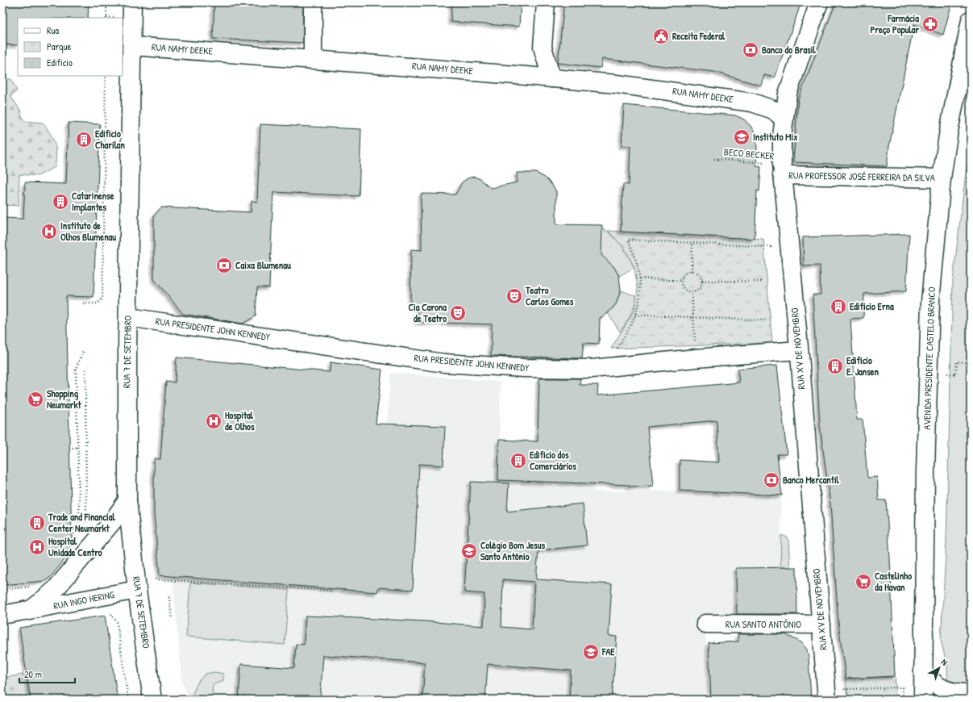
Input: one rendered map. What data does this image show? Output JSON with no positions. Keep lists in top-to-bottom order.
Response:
{
  "streets": {
    "street": [
      "RUA NAMY DEEKE",
      "RUA PROFESSOR JOSÉ FERREIRA DA SILVA",
      "RUA PRESIDENTE JOHN KENNEDY",
      "RUA XV DE NOVEMBRO",
      "RUA 7 DE SETEMBRO",
      "AVENIDA PRESIDENTE CASTELO BRANCO",
      "RUA INGO HERING",
      "RUA SANTO ANTÔNIO"
    ],
    "path": ["BECO BECKER"]
  },
  "crossings": [
    ["RUA NAMY DEEKE", "RUA XV DE NOVEMBRO"],
    ["RUA NAMY DEEKE", "RUA 7 DE SETEMBRO"],
    ["BECO BECKER", "RUA PROFESSOR JOSÉ FERREIRA DA SILVA"],
    ["BECO BECKER", "RUA XV DE NOVEMBRO"],
    ["RUA PROFESSOR JOSÉ FERREIRA DA SILVA", "RUA XV DE NOVEMBRO"],
    ["RUA PROFESSOR JOSÉ FERREIRA DA SILVA", "AVENIDA PRESIDENTE CASTELO BRANCO"],
    ["RUA PRESIDENTE JOHN KENNEDY", "RUA XV DE NOVEMBRO"],
    ["RUA PRESIDENTE JOHN KENNEDY", "RUA 7 DE SETEMBRO"],
    ["RUA XV DE NOVEMBRO", "RUA SANTO ANTÔNIO"],
    ["RUA 7 DE SETEMBRO", "RUA INGO HERING"]
  ],
  "places": {
    "pharmacy": ["Farmácia Preço Popular"],
    "public building": ["Receita Federal"],
    "bank": ["Banco do Brasil", "Caixa Blumenau", "Banco Mercantil"],
    "school or university": ["Instituto Mix", "Colégio Bom Jesus Santo Antônio", "FAE"],
    "building": [
      "Edifício Charilan",
      "Catarinense Implantes",
      "Edifício Erna",
      "Edifício E. Jansen",
      "Edifício dos Comerciários",
      "Trade and Financial Center Neumarkt"
    ],
    "hospital": ["Instituto de Olhos Blumenau", "Hospital de Olhos", "Hospital Unidade Centro"],
    "theatre": ["Teatro Carlos Gomes", "Cia Carona de Teatro"],
    "supermarket": ["Shopping Neumarkt", "Castelinho da Havan"]
  },
  "legend": ["Rua", "Parque", "Edifício"],
  "scale_bar": "20 m",
  "north": "top right"
}
